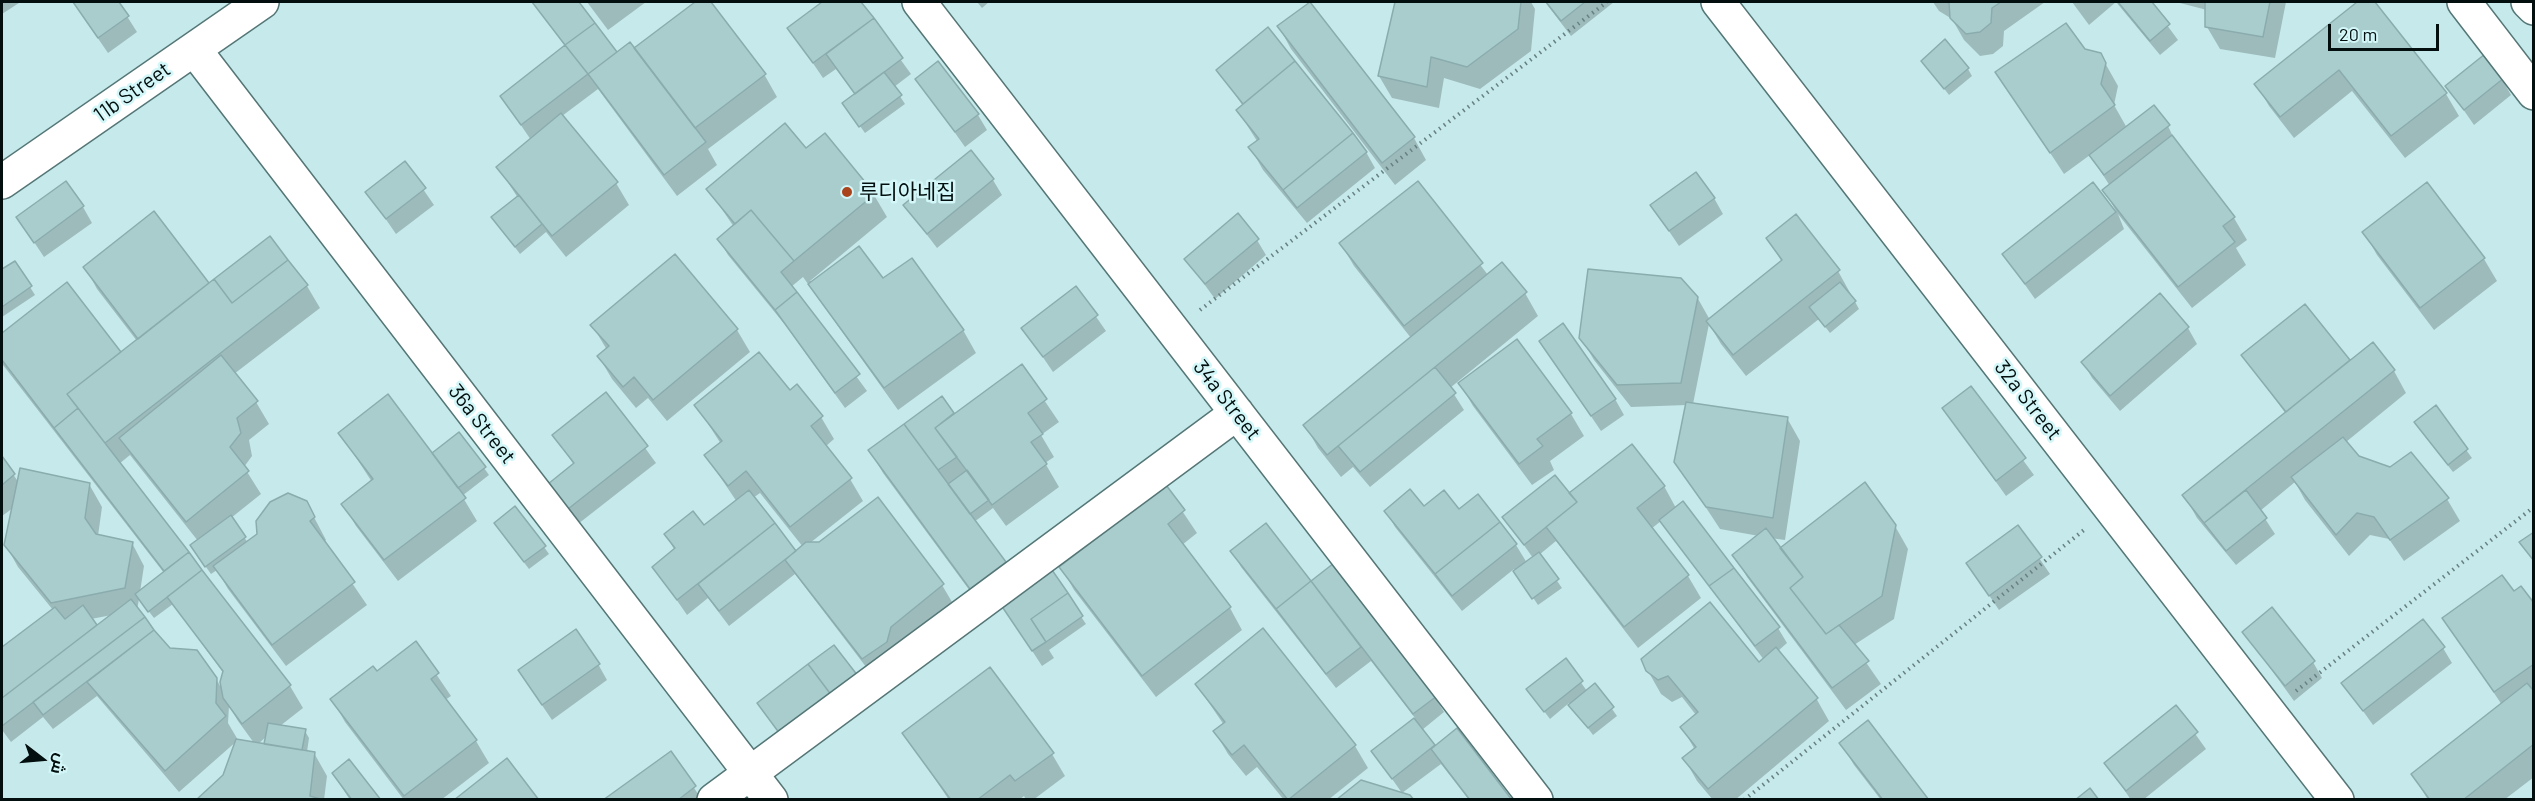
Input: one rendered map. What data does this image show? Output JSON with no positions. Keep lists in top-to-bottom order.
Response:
{
  "streets": {
    "street": [
      "11b Street",
      "34a Street",
      "32a Street",
      "36a Street"
    ]
  },
  "crossings": [
    ["11b Street", "36a Street"]
  ],
  "places": ["루디아네집"],
  "scale_bar": "20 m",
  "north": "right"
}
